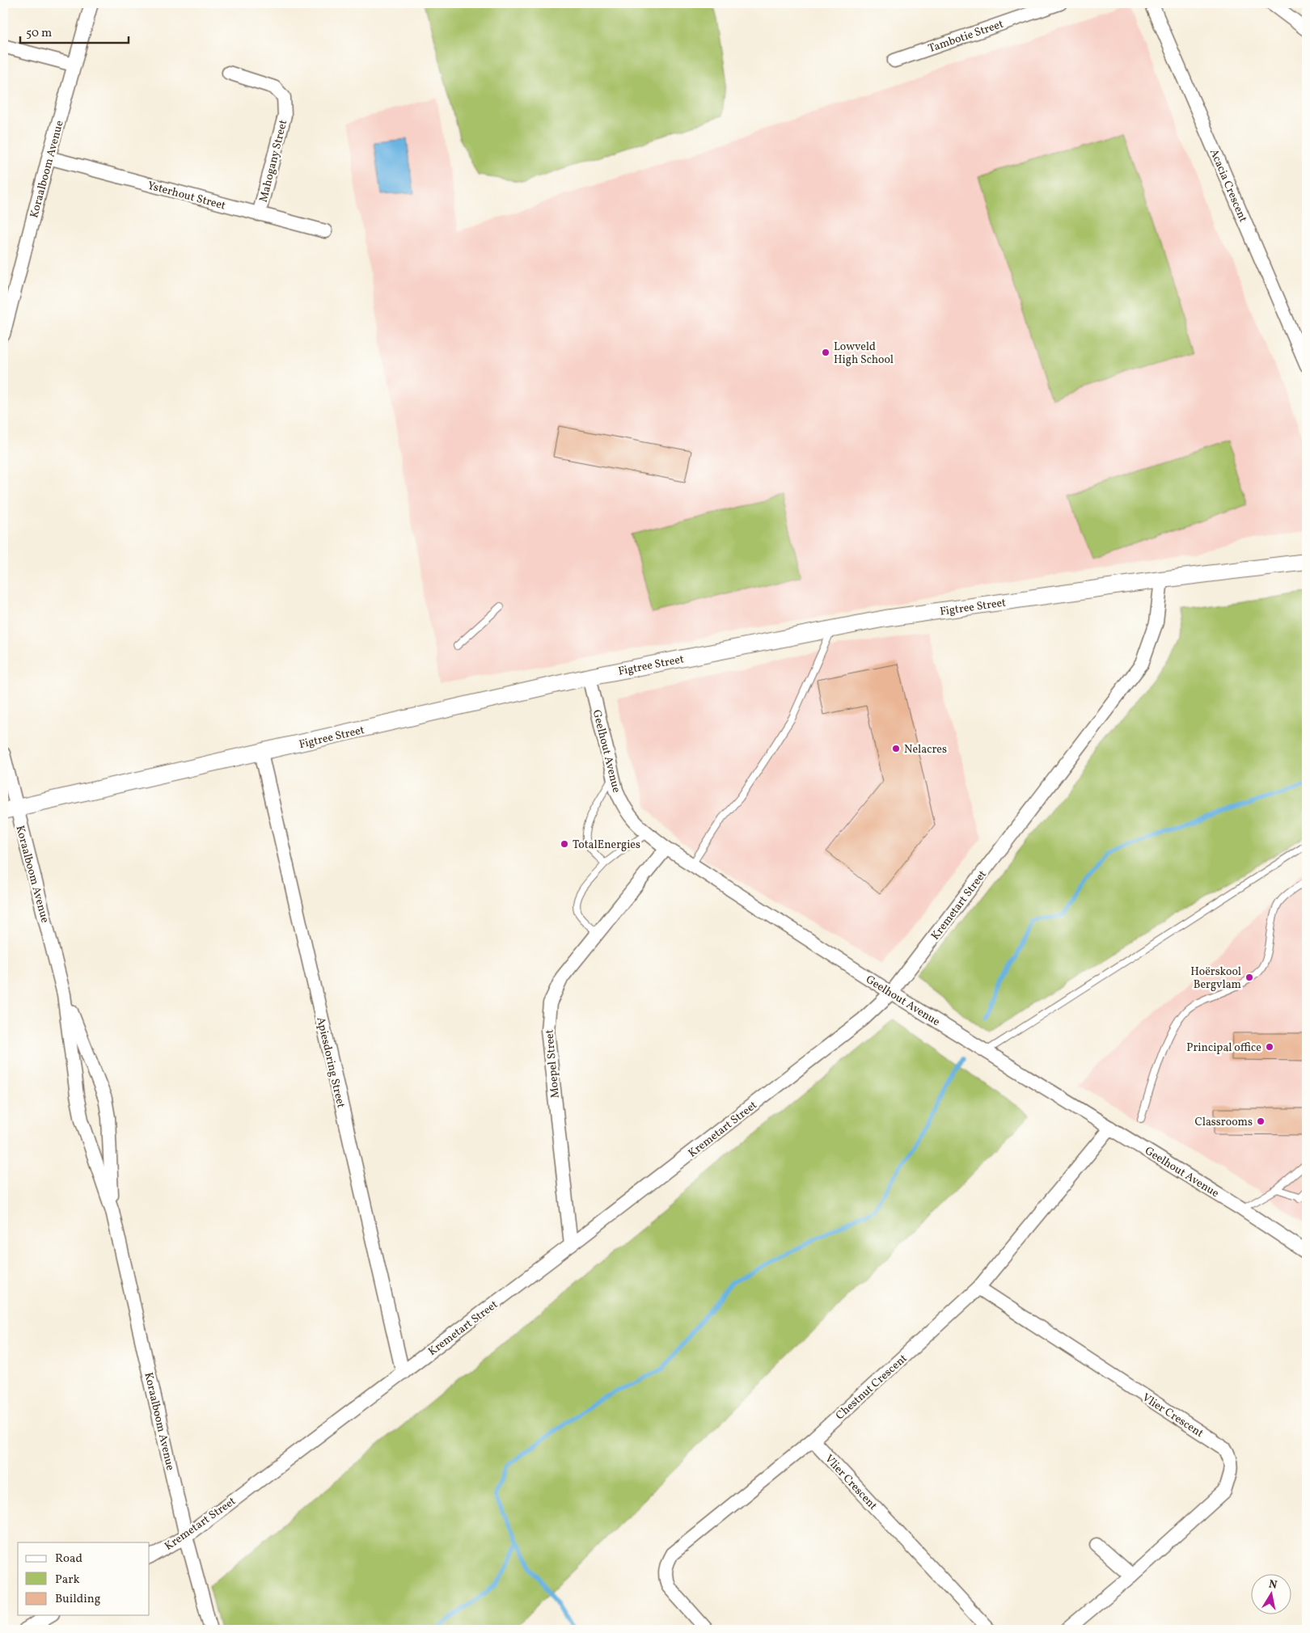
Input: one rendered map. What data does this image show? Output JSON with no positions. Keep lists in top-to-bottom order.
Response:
{
  "streets": {
    "street": [
      "Tambotie Street",
      "Mahogany Street",
      "Koraalboom Avenue",
      "Acacia Crescent",
      "Ysterhout Street",
      "Figtree Street",
      "Geelhout Avenue",
      "Kremetart Street",
      "Apiesdoring Street",
      "Moepel Street",
      "Chestnut Crescent",
      "Vlier Crescent"
    ]
  },
  "crossings": [
    ["Mahogany Street", "Ysterhout Street"],
    ["Koraalboom Avenue", "Ysterhout Street"],
    ["Koraalboom Avenue", "Figtree Street"],
    ["Koraalboom Avenue", "Kremetart Street"],
    ["Figtree Street", "Geelhout Avenue"],
    ["Figtree Street", "Kremetart Street"],
    ["Figtree Street", "Apiesdoring Street"],
    ["Geelhout Avenue", "Kremetart Street"],
    ["Geelhout Avenue", "Moepel Street"],
    ["Geelhout Avenue", "Chestnut Crescent"],
    ["Kremetart Street", "Apiesdoring Street"],
    ["Kremetart Street", "Moepel Street"],
    ["Chestnut Crescent", "Vlier Crescent"]
  ],
  "places": [
    "Lowveld High School",
    "Nelacres",
    "TotalEnergies",
    "Hoërskool Bergvlam",
    "Principal office",
    "Classrooms"
  ],
  "legend": ["Road", "Park", "Building"],
  "scale_bar": "50 m",
  "north": "top"
}
